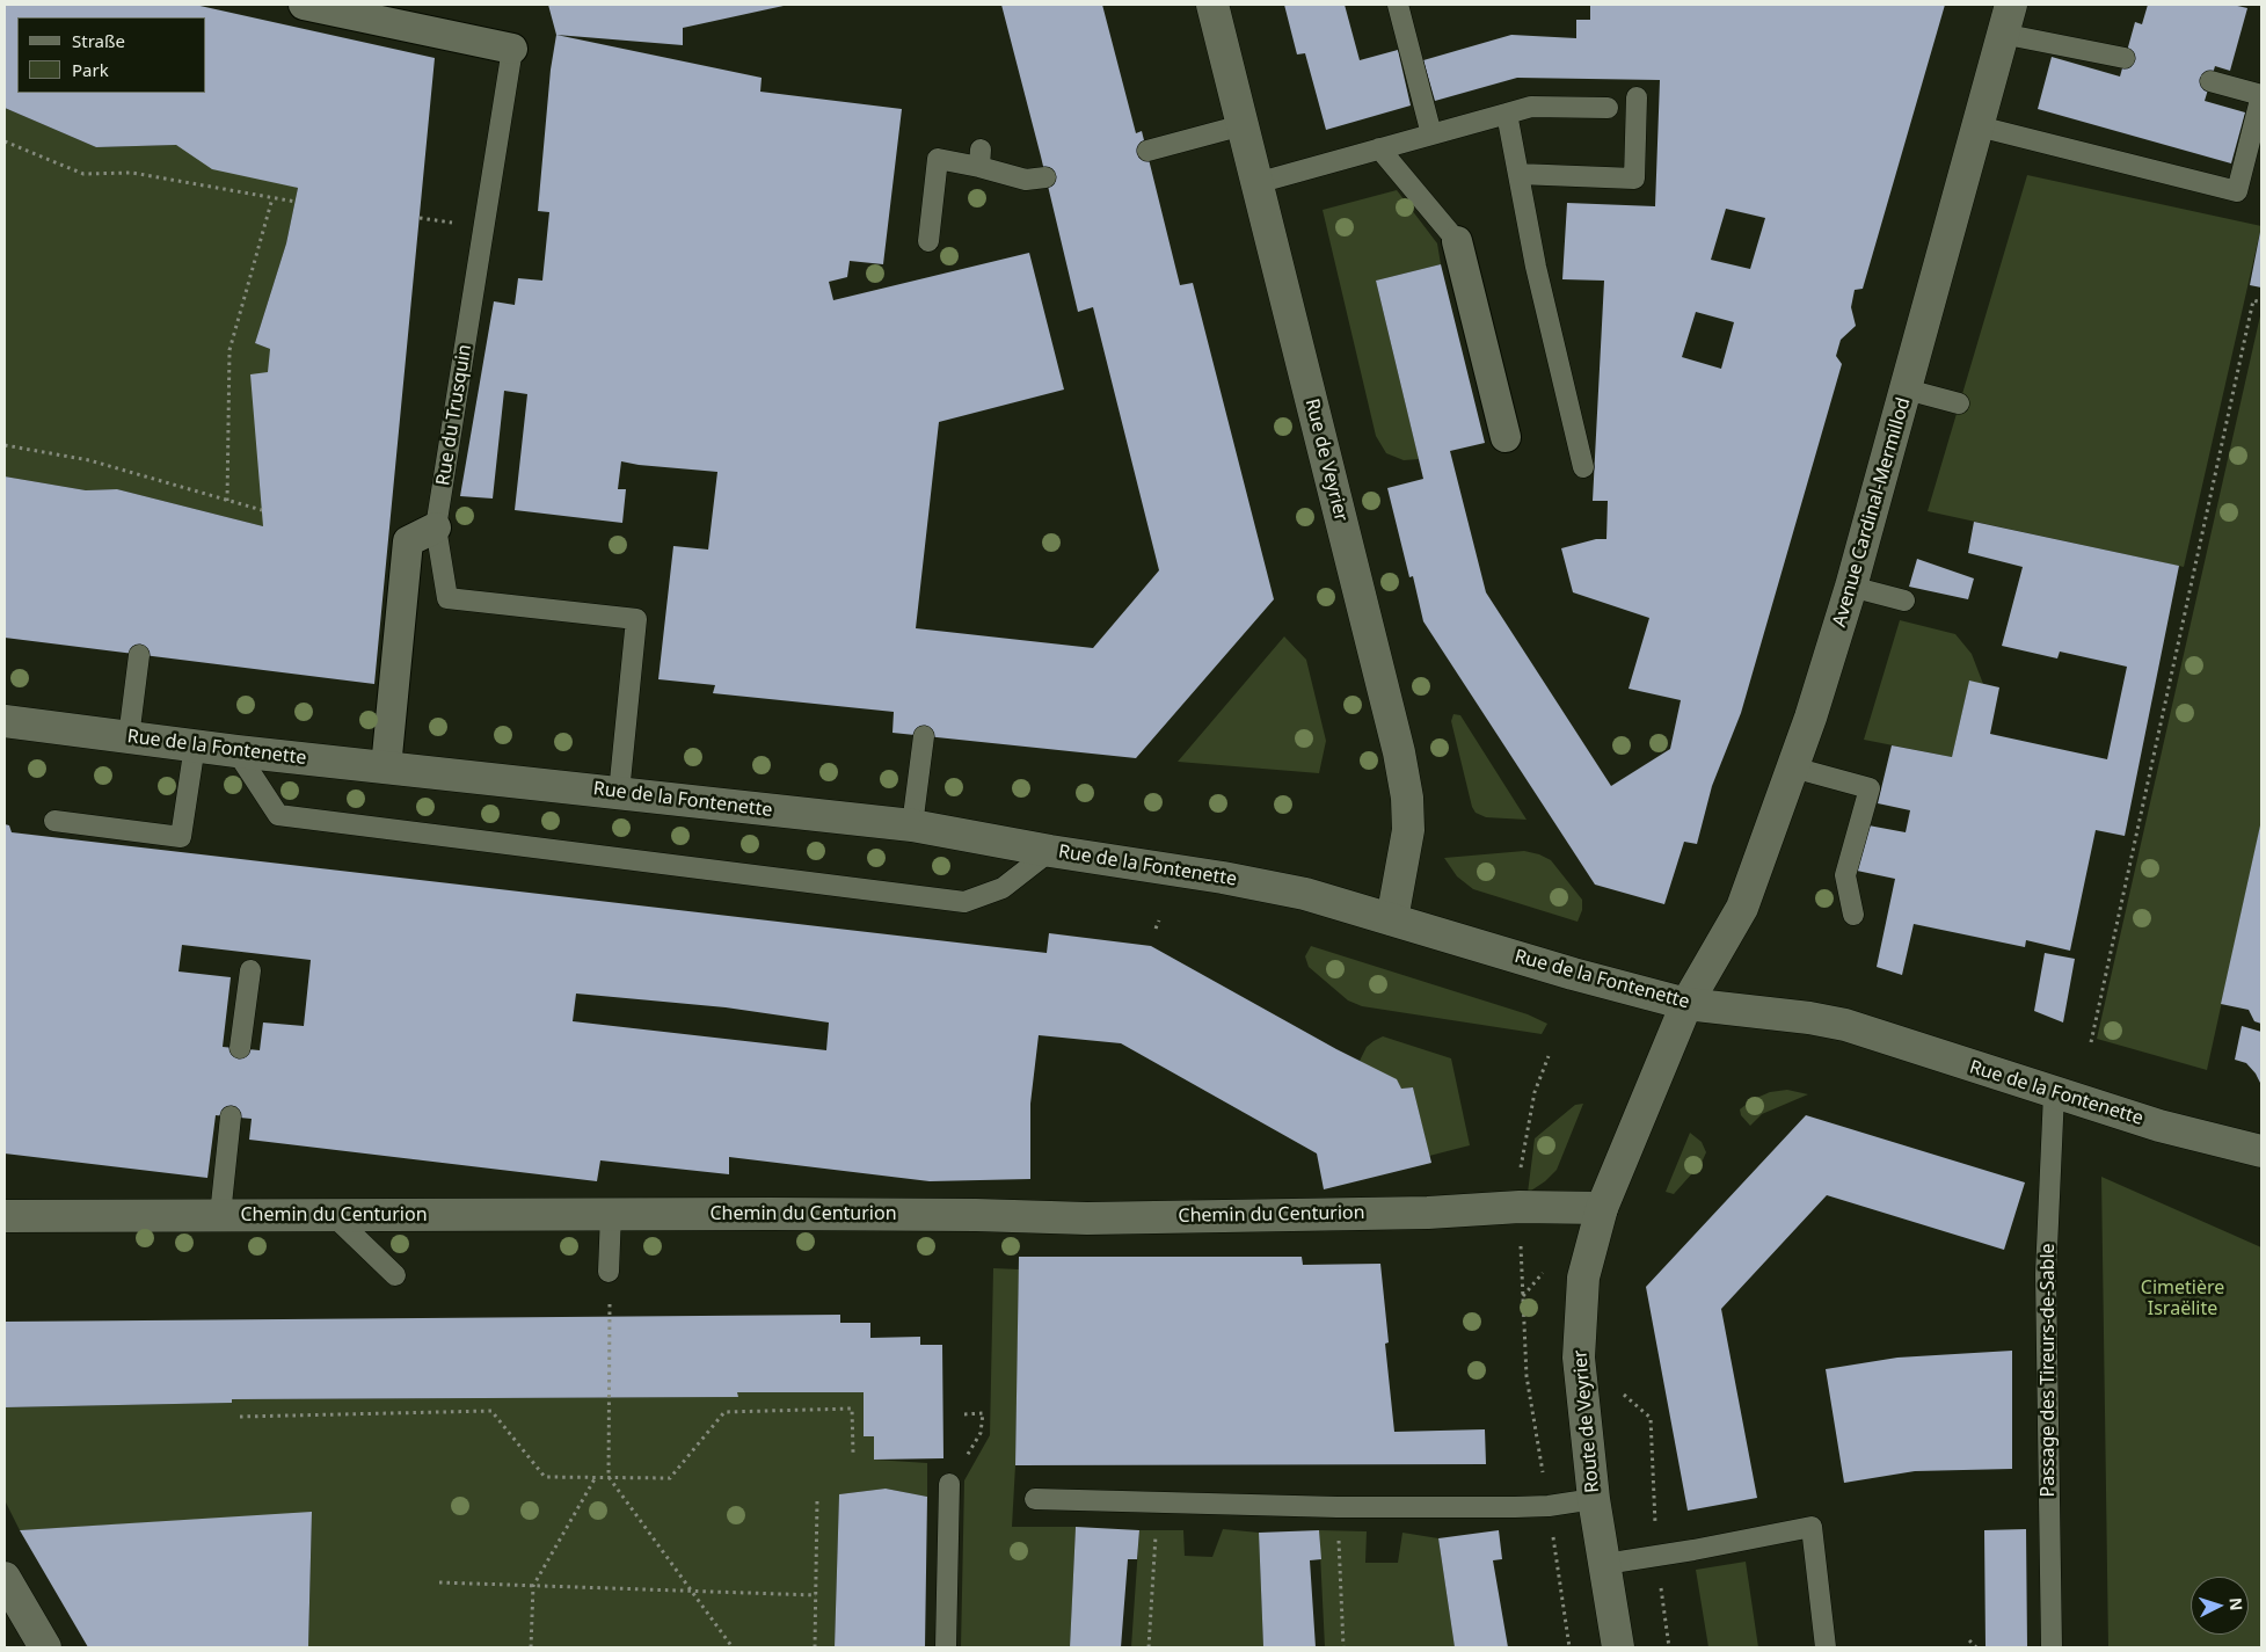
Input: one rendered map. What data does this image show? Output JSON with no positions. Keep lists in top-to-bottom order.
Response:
{
  "streets": {
    "street": [
      "Rue de Veyrier",
      "Avenue Cardinal-Mermillod",
      "Rue de la Fontenette",
      "Chemin du Centurion",
      "Route de Veyrier"
    ],
    "lane": ["Rue du Trusquin", "Passage des Tireurs-de-Sable"]
  },
  "crossings": [
    ["Rue du Trusquin", "Rue de la Fontenette"],
    ["Rue de Veyrier", "Rue de la Fontenette"],
    ["Avenue Cardinal-Mermillod", "Rue de la Fontenette"],
    ["Avenue Cardinal-Mermillod", "Route de Veyrier"],
    ["Rue de la Fontenette", "Passage des Tireurs-de-Sable"],
    ["Rue de la Fontenette", "Route de Veyrier"],
    ["Chemin du Centurion", "Route de Veyrier"]
  ],
  "parks": ["Cimetière Israëlite"],
  "legend": ["Straße", "Park"],
  "north": "right"
}
